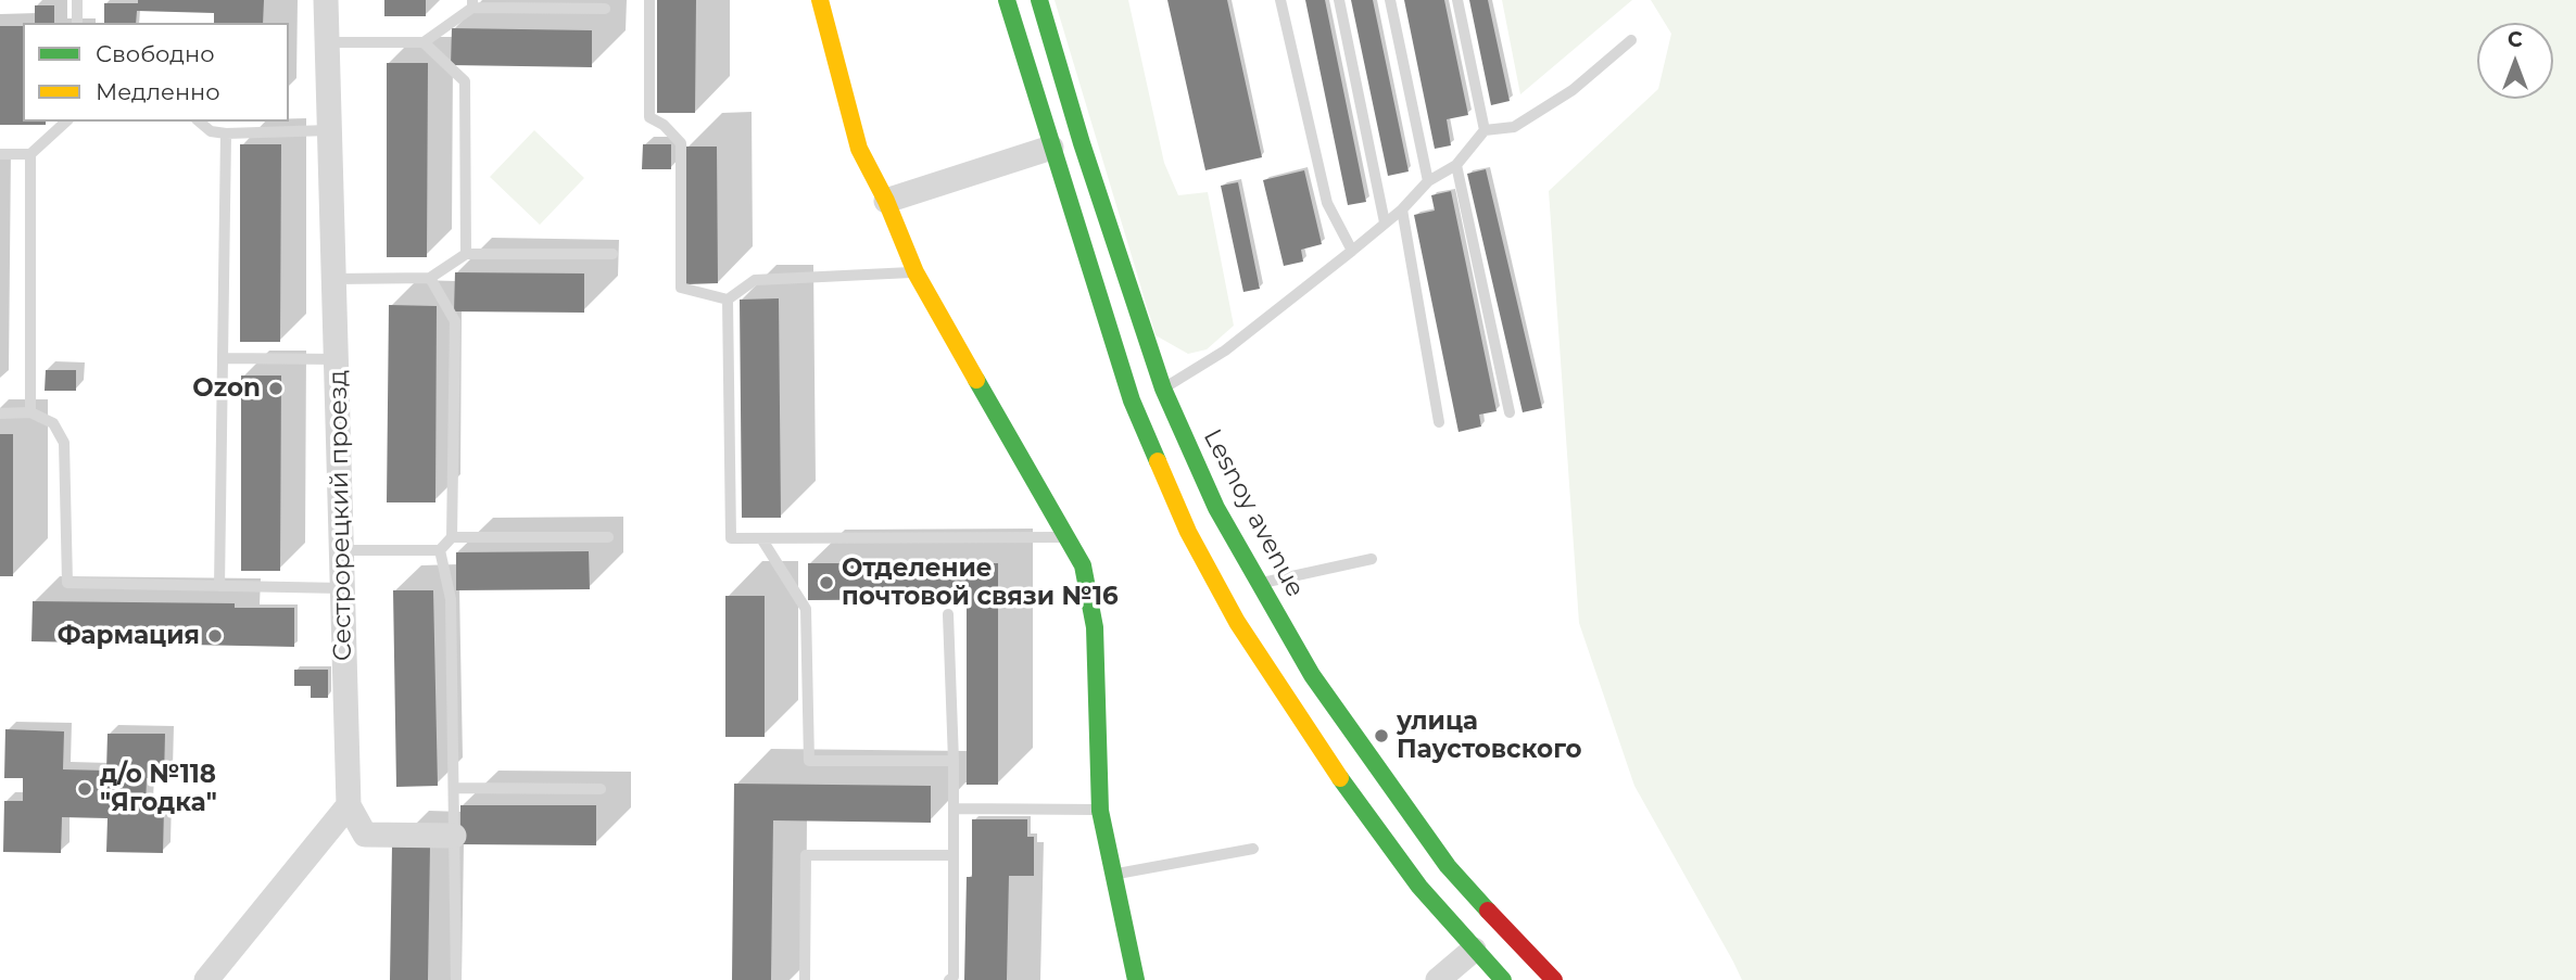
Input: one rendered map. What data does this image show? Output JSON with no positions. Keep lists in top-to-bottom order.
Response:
{
  "streets": {
    "main road": ["Lesnoy avenue"],
    "street": ["Сестрорецкий проезд"]
  },
  "places": [
    "Ozon",
    "Отделение почтовой связи №16",
    "Фармация",
    "улица Паустовского",
    "д/о №118 \"Ягодка\""
  ],
  "legend": ["Свободно", "Медленно"],
  "north": "top"
}
